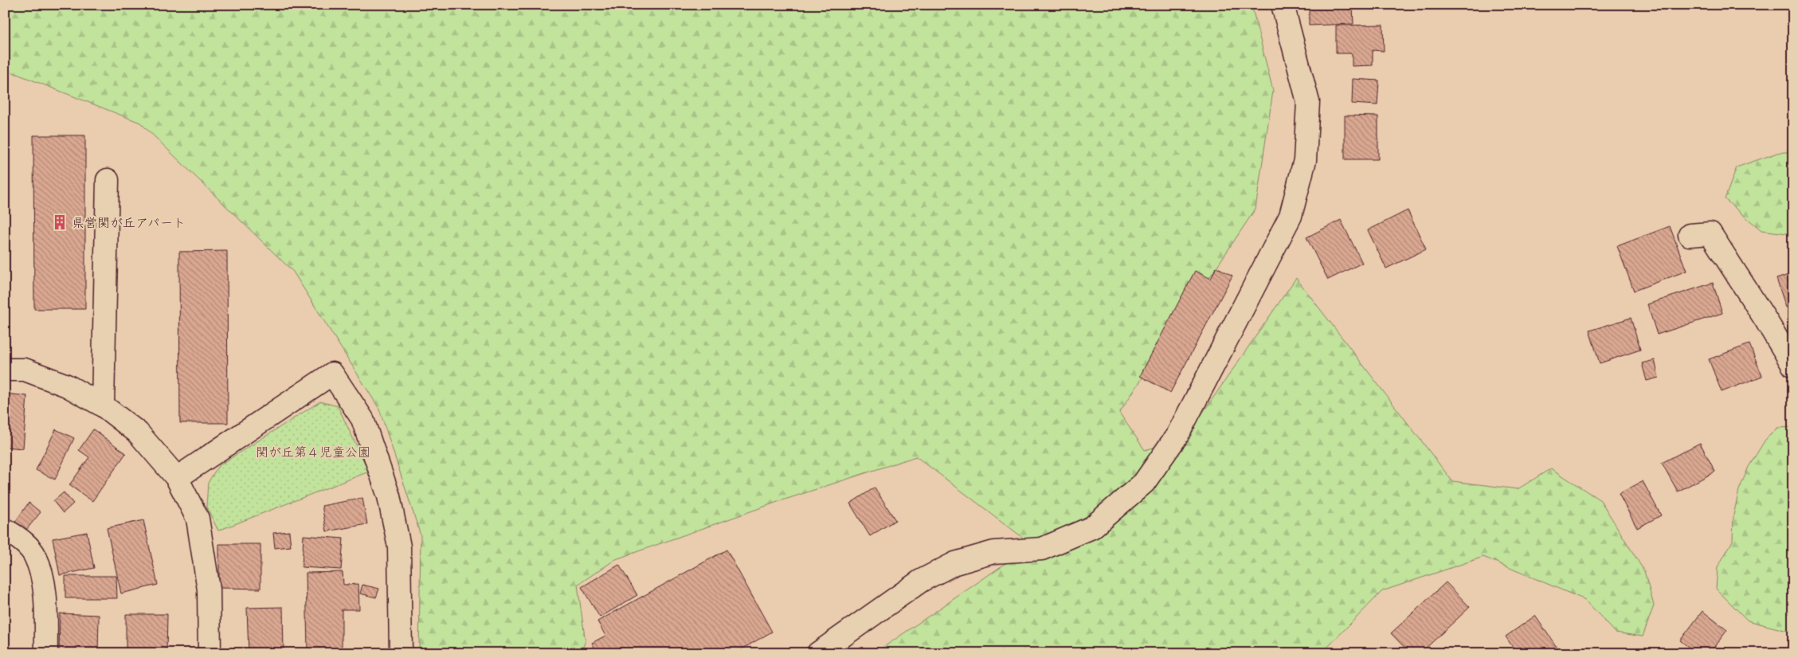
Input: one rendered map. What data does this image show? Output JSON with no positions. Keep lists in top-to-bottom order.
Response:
{
  "parks": ["関が丘第４児童公園"],
  "places": {
    "building": ["県営関が丘アパート"]
  }
}
